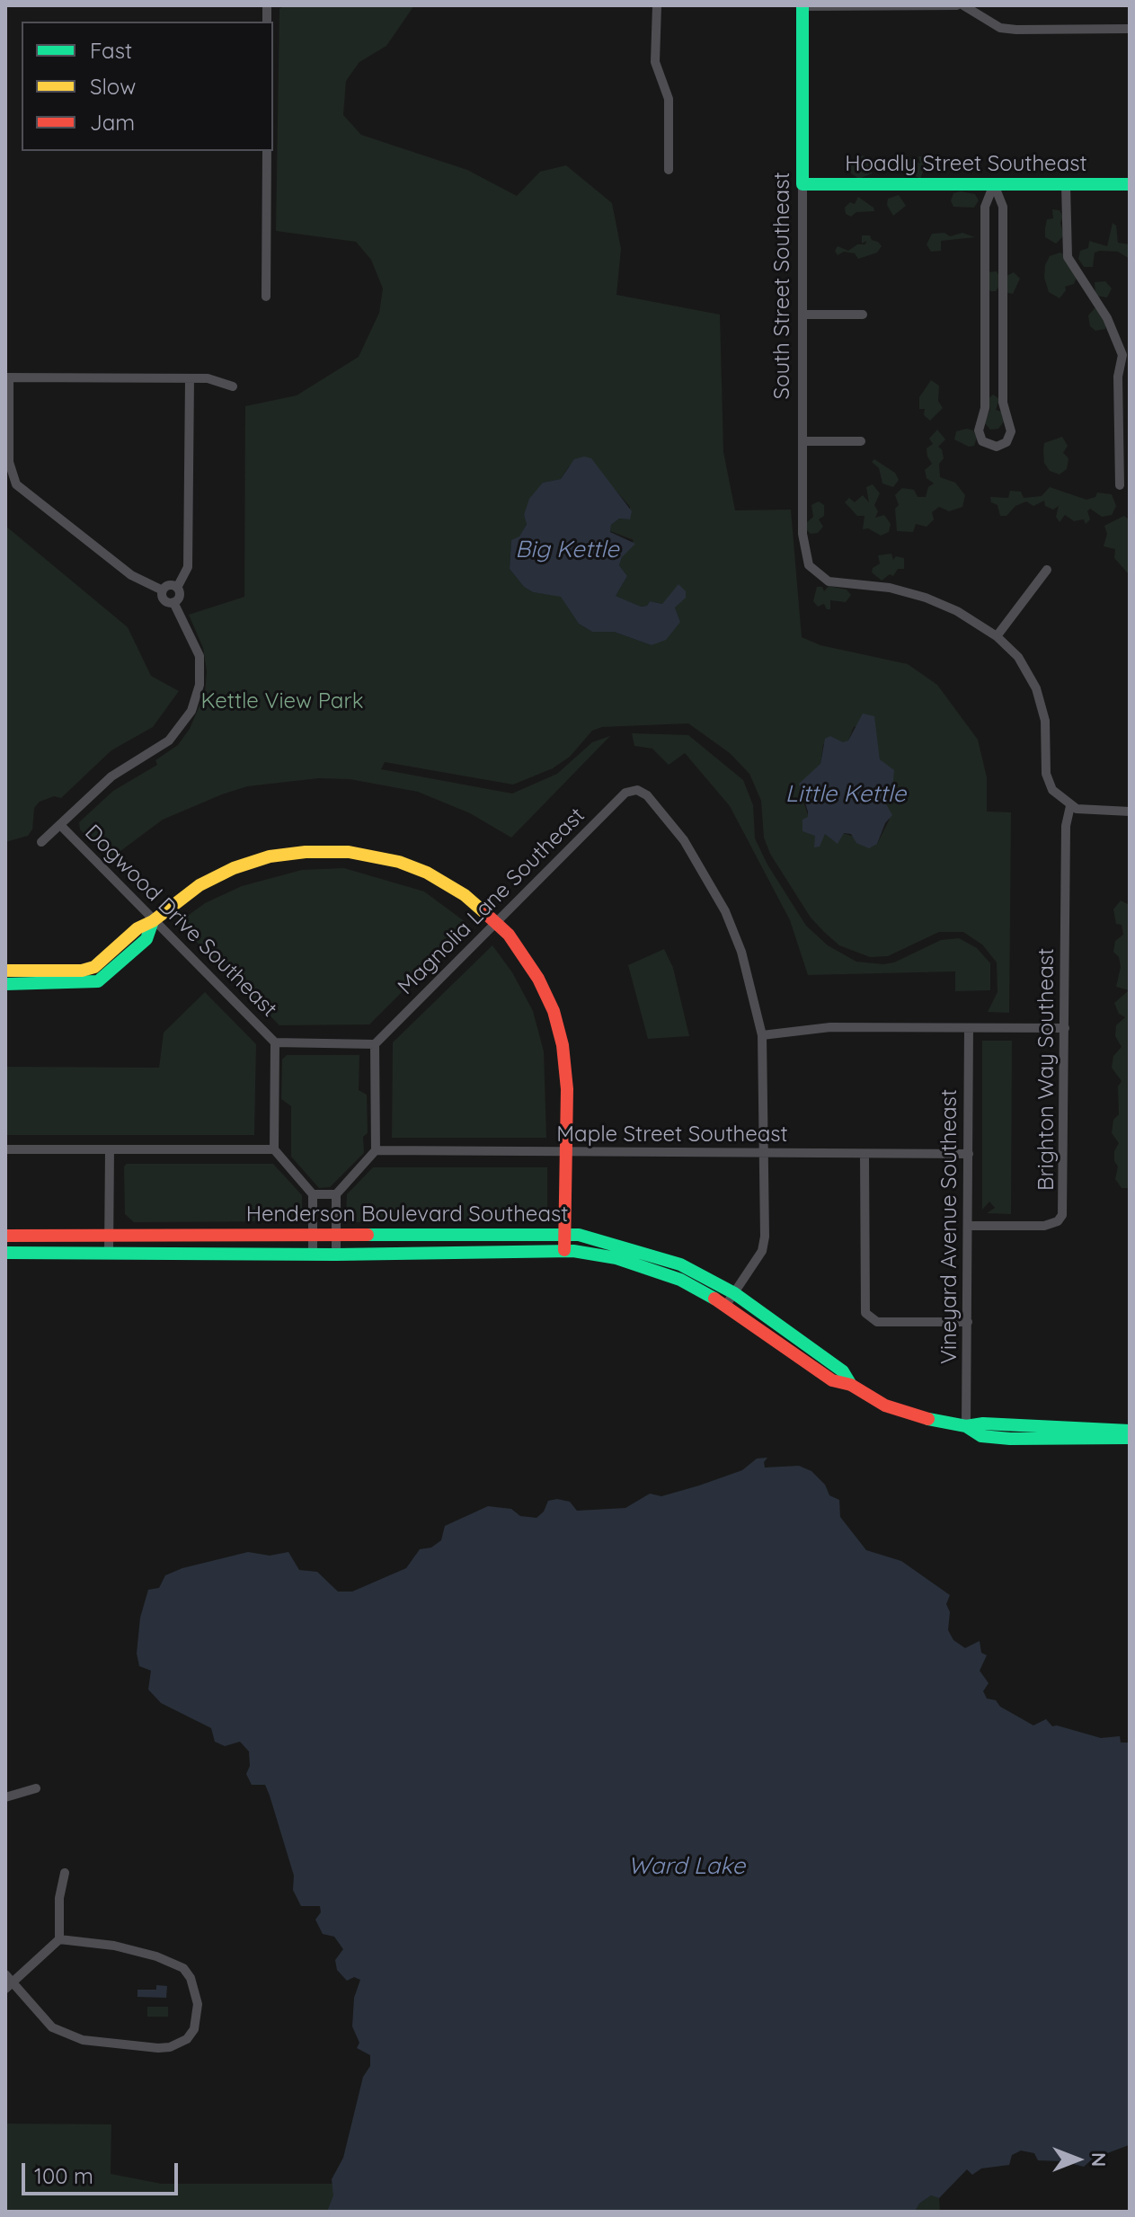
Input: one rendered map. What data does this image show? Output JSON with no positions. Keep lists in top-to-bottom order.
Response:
{
  "streets": {
    "main road": ["Hoadly Street Southeast", "South Street Southeast", "Henderson Boulevard Southeast"],
    "street": [
      "Magnolia Lane Southeast",
      "Dogwood Drive Southeast",
      "Brighton Way Southeast",
      "Maple Street Southeast",
      "Vineyard Avenue Southeast"
    ]
  },
  "crossings": [
    ["Hoadly Street Southeast", "South Street Southeast"],
    ["Brighton Way Southeast", "Vineyard Avenue Southeast"],
    ["Maple Street Southeast", "Vineyard Avenue Southeast"],
    ["Henderson Boulevard Southeast", "Vineyard Avenue Southeast"]
  ],
  "water": ["Big Kettle", "Little Kettle", "Ward Lake"],
  "parks": ["Kettle View Park"],
  "legend": ["Fast", "Slow", "Jam"],
  "scale_bar": "100 m",
  "north": "right"
}
